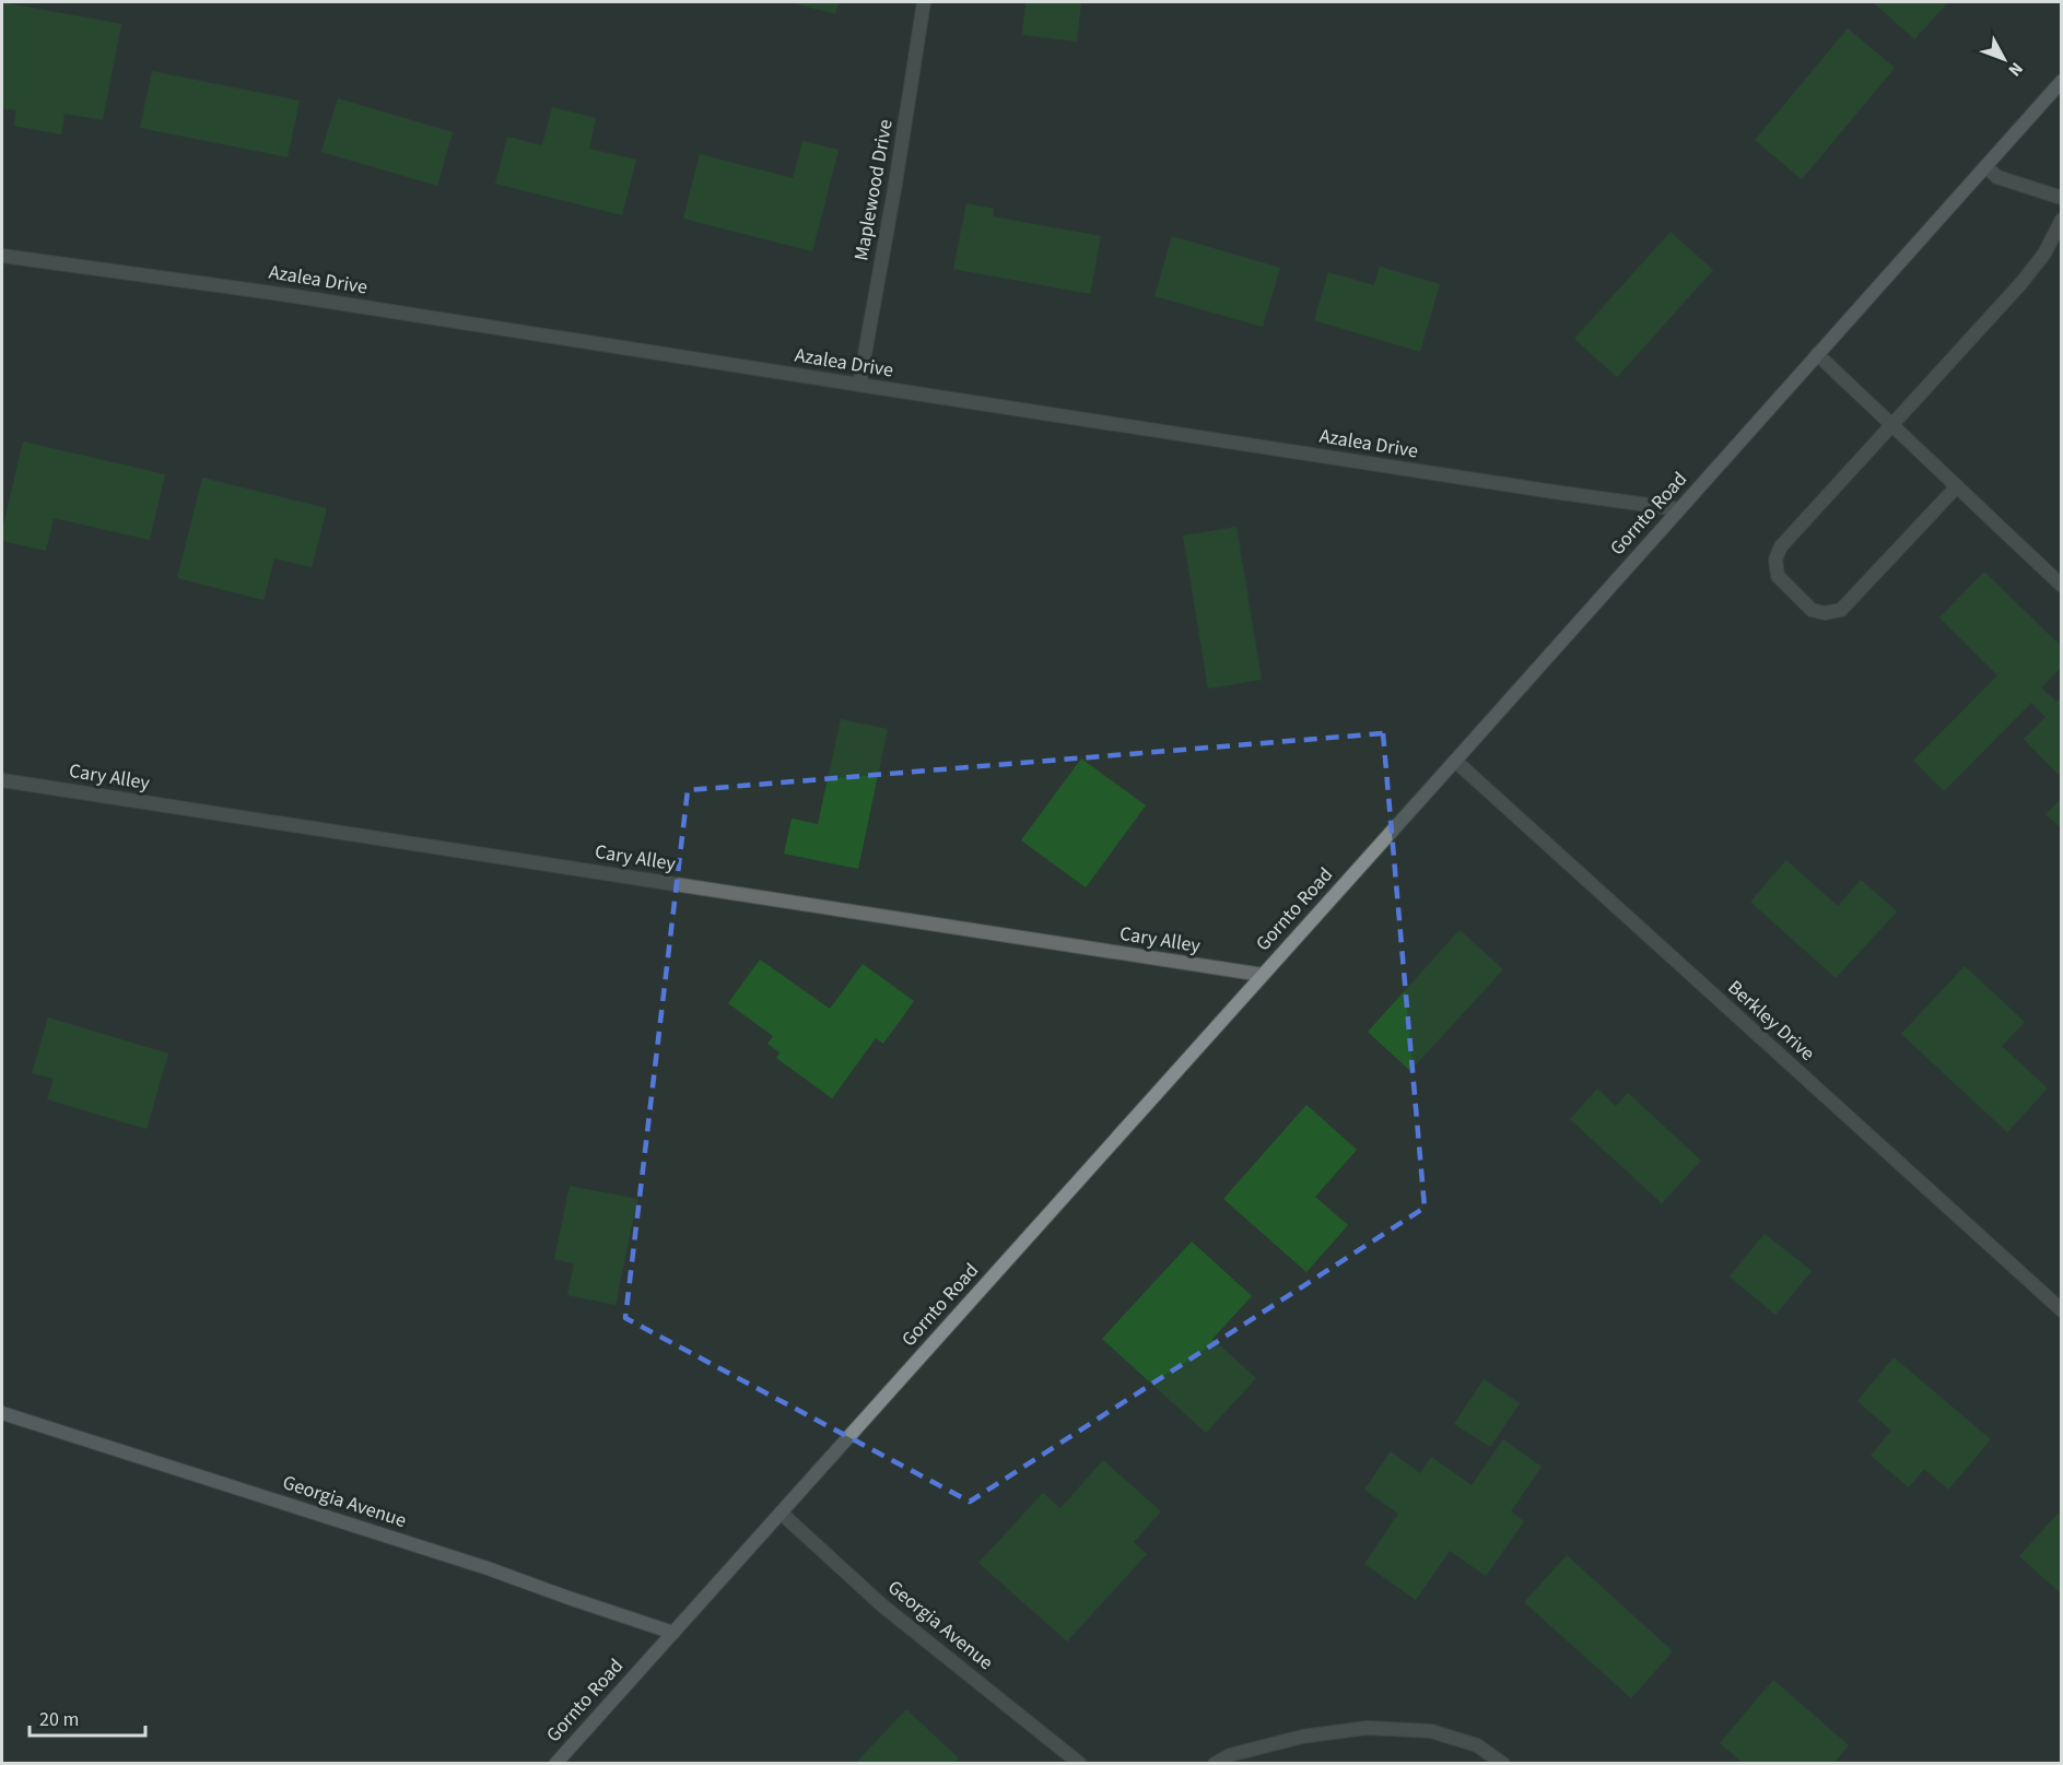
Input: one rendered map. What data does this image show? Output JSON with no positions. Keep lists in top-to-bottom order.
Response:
{
  "streets": {
    "main road": ["Gornto Road", "Georgia Avenue"],
    "street": [
      "Maplewood Drive",
      "Azalea Drive",
      "Cary Alley",
      "Berkley Drive"
    ]
  },
  "crossings": [
    ["Maplewood Drive", "Azalea Drive"],
    ["Azalea Drive", "Gornto Road"],
    ["Gornto Road", "Cary Alley"],
    ["Gornto Road", "Berkley Drive"],
    ["Gornto Road", "Georgia Avenue"]
  ],
  "scale_bar": "20 m",
  "north": "bottom right"
}
